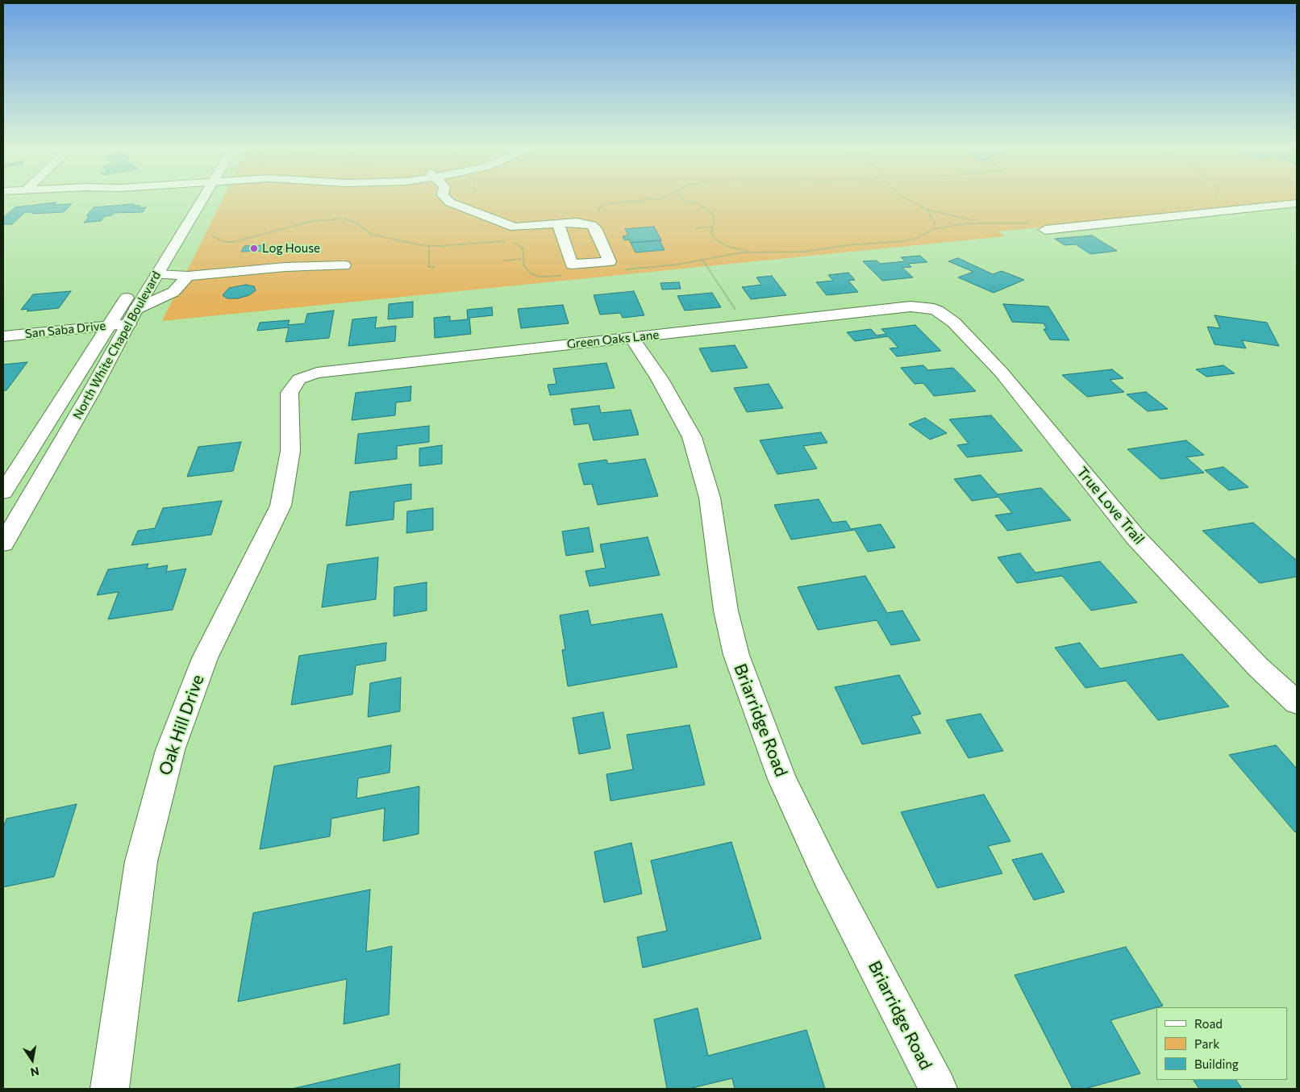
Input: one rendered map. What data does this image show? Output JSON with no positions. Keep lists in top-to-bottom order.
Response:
{
  "streets": {
    "street": [
      "San Saba Drive",
      "Green Oaks Lane",
      "North White Chapel Boulevard",
      "True Love Trail",
      "Briarridge Road",
      "Oak Hill Drive"
    ]
  },
  "crossings": [
    ["San Saba Drive", "North White Chapel Boulevard"],
    ["Green Oaks Lane", "True Love Trail"],
    ["Green Oaks Lane", "Briarridge Road"],
    ["Green Oaks Lane", "Oak Hill Drive"]
  ],
  "places": ["Log House"],
  "legend": ["Road", "Park", "Building"],
  "north": "bottom"
}
